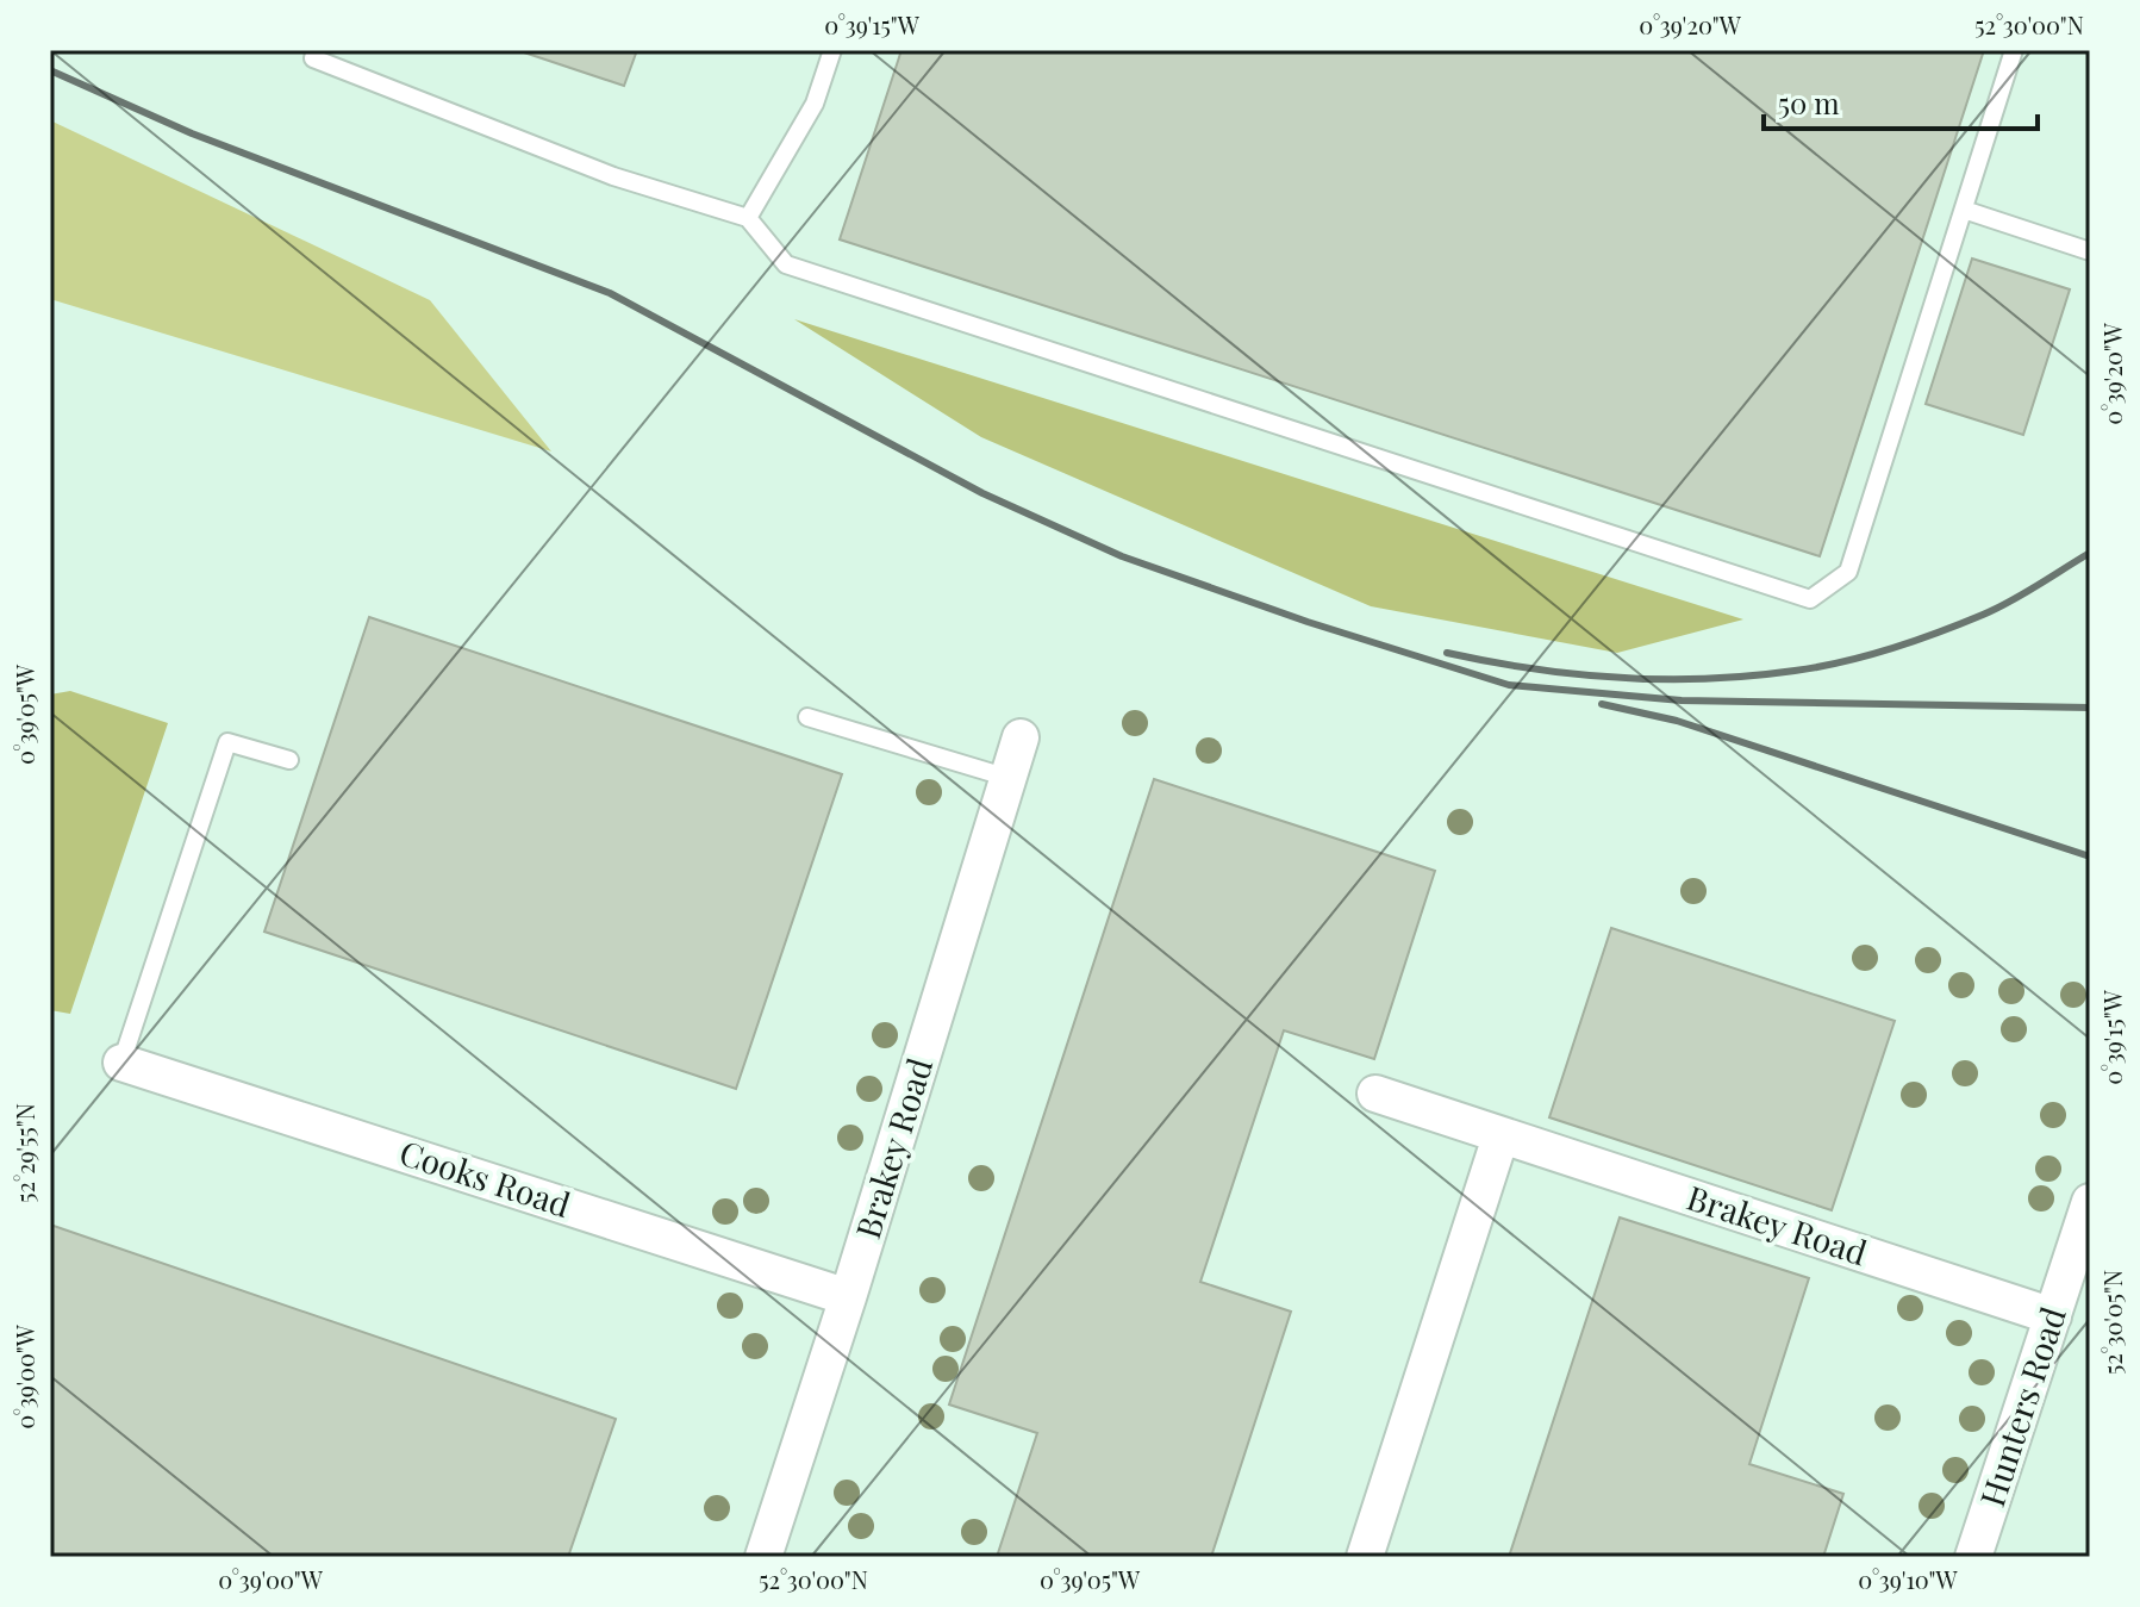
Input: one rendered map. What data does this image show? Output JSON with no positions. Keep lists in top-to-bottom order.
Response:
{
  "streets": {
    "street": ["Brakey Road", "Cooks Road", "Hunters Road"]
  },
  "crossings": [
    ["Brakey Road", "Cooks Road"],
    ["Brakey Road", "Hunters Road"]
  ],
  "scale_bar": "50 m",
  "coordinates": [
    "0°39'15\"W",
    "0°39'20\"W",
    "52°30'00\"N",
    "0°39'05\"W",
    "52°29'55\"N",
    "52°30'05\"N",
    "0°39'00\"W",
    "0°39'10\"W"
  ]
}
